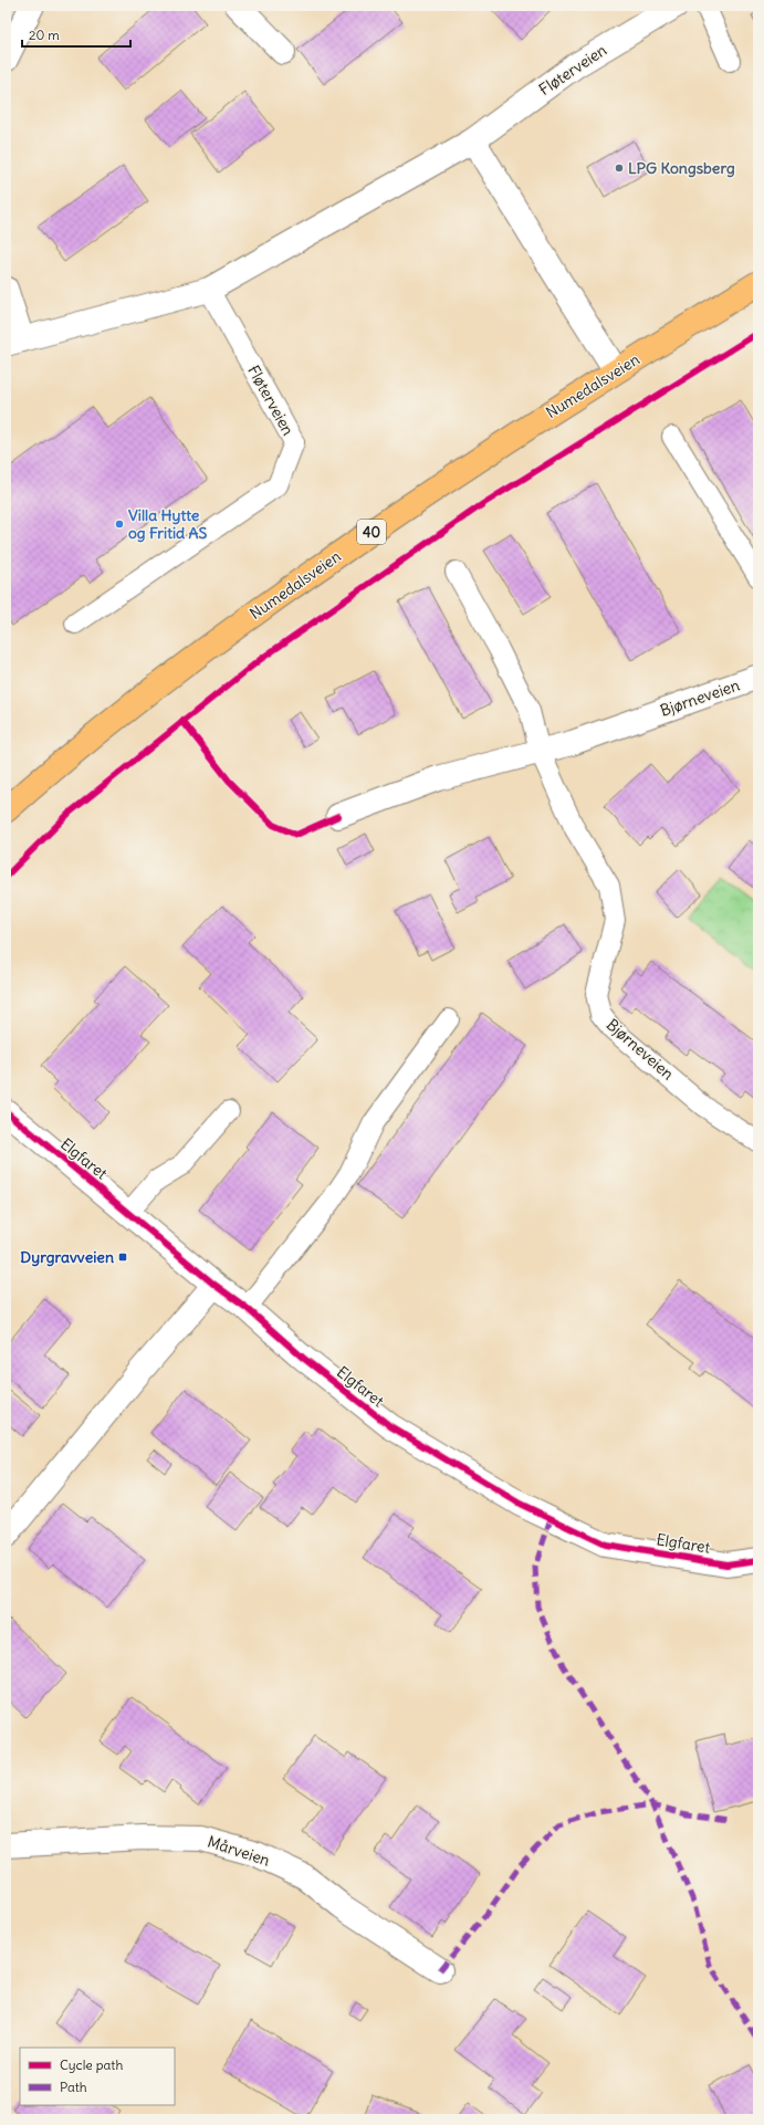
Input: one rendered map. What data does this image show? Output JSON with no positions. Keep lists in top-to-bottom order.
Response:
{
  "streets": {
    "main road": ["Numedalsveien", "40"],
    "street": [
      "Fløterveien",
      "Bjørneveien",
      "Elgfaret",
      "Mårveien"
    ]
  },
  "places": {
    "other": ["LPG Kongsberg", "Villa Hytte og Fritid AS"],
    "transit": ["Dyrgravveien"]
  },
  "legend": ["Cycle path", "Path"],
  "scale_bar": "20 m"
}
